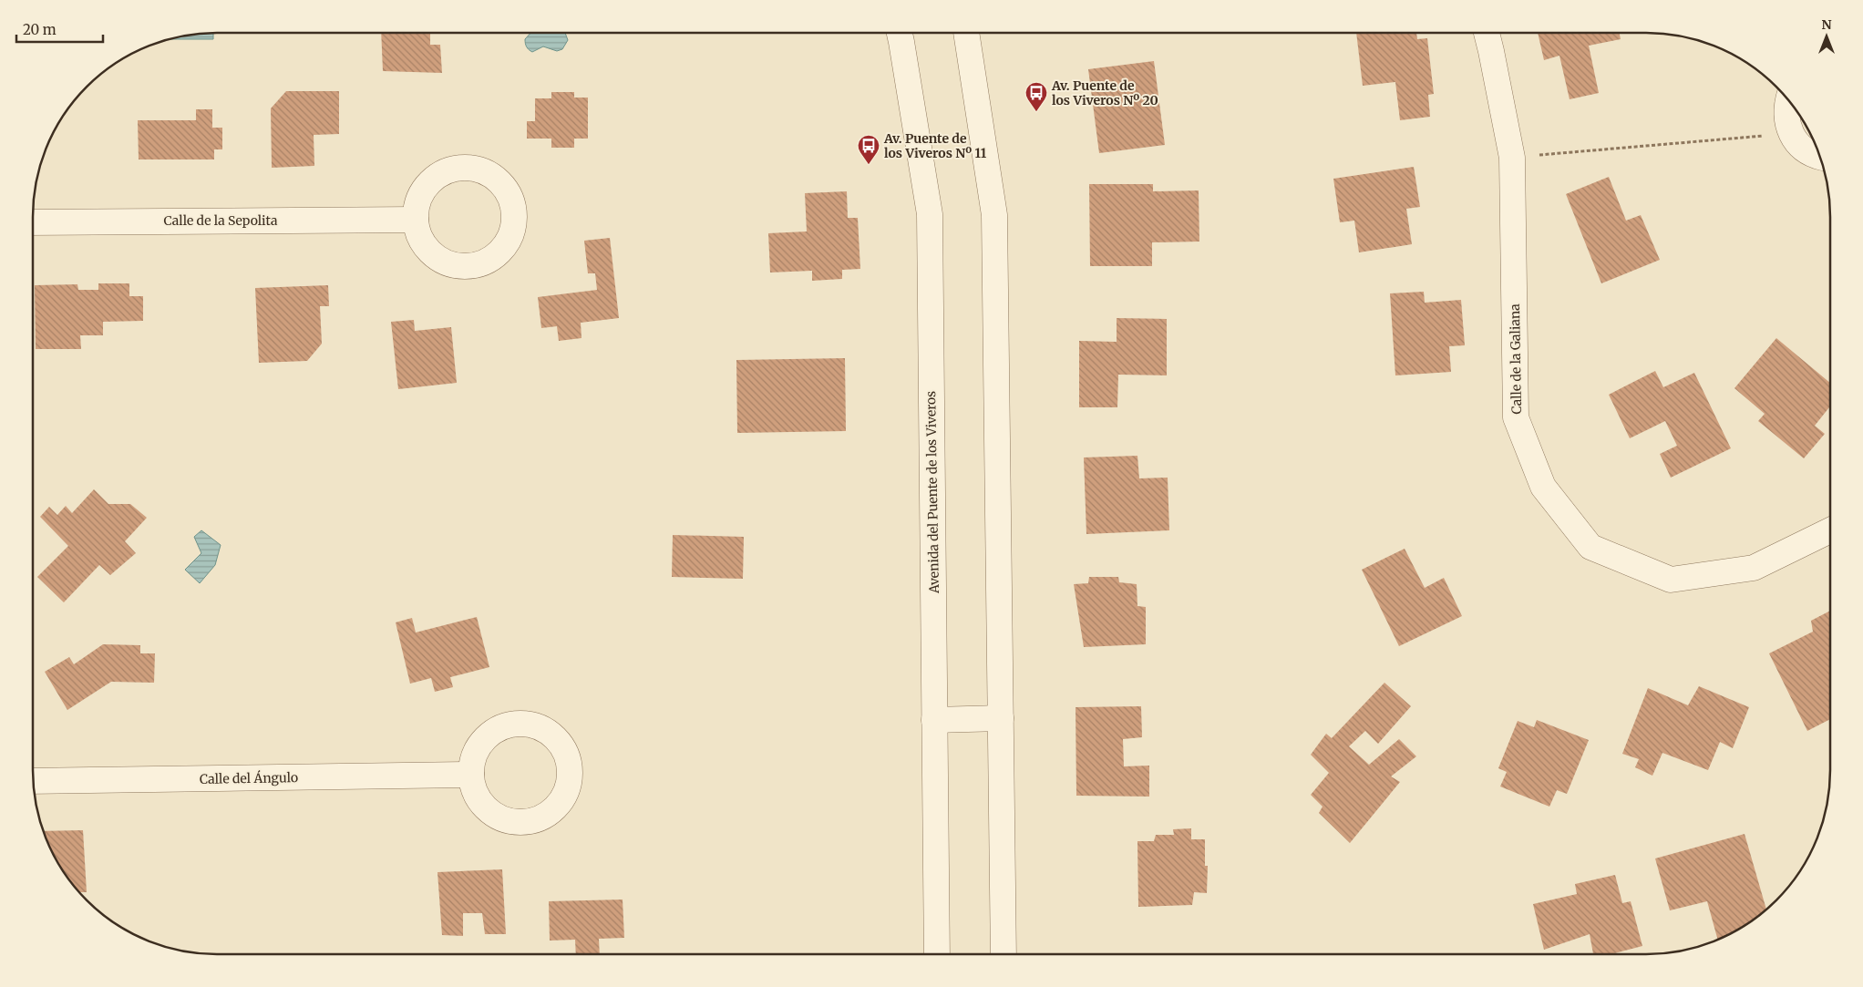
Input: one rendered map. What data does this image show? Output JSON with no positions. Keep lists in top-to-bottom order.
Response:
{
  "streets": {
    "street": [
      "Calle de la Sepolita",
      "Calle de la Galiana",
      "Avenida del Puente de los Viveros",
      "Calle del Ángulo"
    ]
  },
  "places": {
    "bus stop": ["Av. Puente de los Viveros Nº 20", "Av. Puente de los Viveros Nº 11"]
  },
  "scale_bar": "20 m",
  "north": "top"
}
